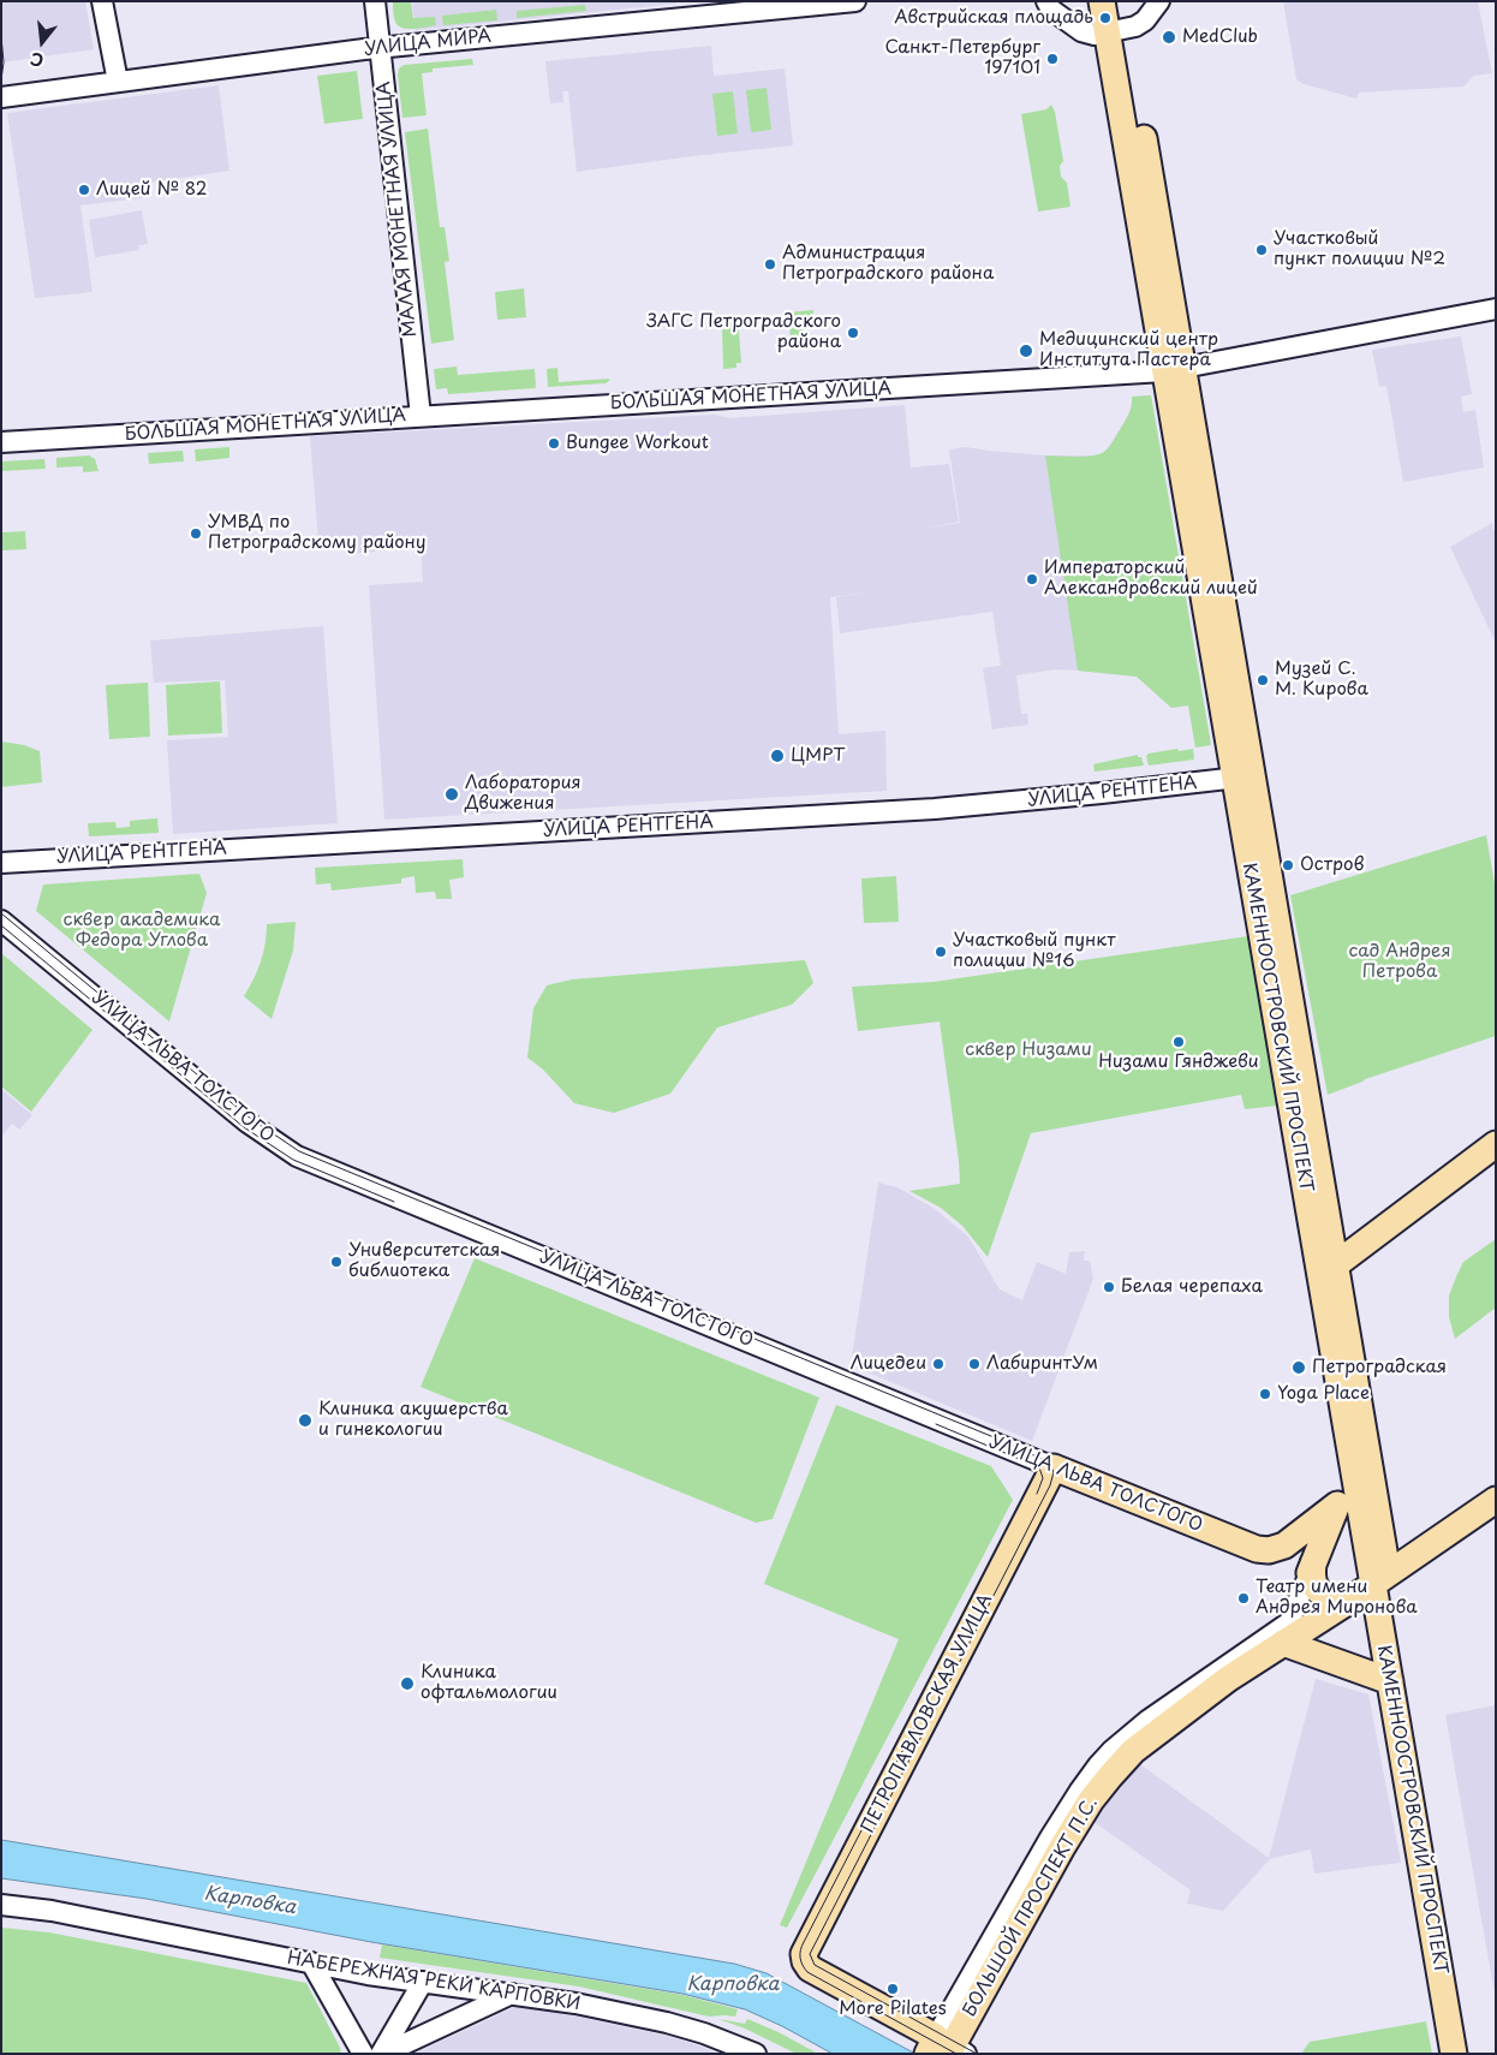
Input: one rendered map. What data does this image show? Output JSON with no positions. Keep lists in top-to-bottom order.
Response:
{
  "streets": {
    "main road": [
      "КАМЕННООСТРОВСКИЙ ПРОСПЕКТ",
      "УЛИЦА ЛЬВА ТОЛСТОГО",
      "ПЕТРОПАВЛОВСКАЯ УЛИЦА",
      "БОЛЬШОЙ ПРОСПЕКТ П.С."
    ],
    "street": [
      "УЛИЦА МИРА",
      "МАЛАЯ МОНЕТНАЯ УЛИЦА",
      "БОЛЬШАЯ МОНЕТНАЯ УЛИЦА",
      "УЛИЦА РЕНТГЕНА",
      "НАБЕРЕЖНАЯ РЕКИ КАРПОВКИ"
    ]
  },
  "crossings": [
    ["УЛИЦА МИРА", "МАЛАЯ МОНЕТНАЯ УЛИЦА"],
    ["МАЛАЯ МОНЕТНАЯ УЛИЦА", "БОЛЬШАЯ МОНЕТНАЯ УЛИЦА"],
    ["БОЛЬШАЯ МОНЕТНАЯ УЛИЦА", "КАМЕННООСТРОВСКИЙ ПРОСПЕКТ"],
    ["УЛИЦА РЕНТГЕНА", "КАМЕННООСТРОВСКИЙ ПРОСПЕКТ"],
    ["КАМЕННООСТРОВСКИЙ ПРОСПЕКТ", "БОЛЬШОЙ ПРОСПЕКТ П.С."],
    ["УЛИЦА ЛЬВА ТОЛСТОГО", "ПЕТРОПАВЛОВСКАЯ УЛИЦА"],
    ["ПЕТРОПАВЛОВСКАЯ УЛИЦА", "БОЛЬШОЙ ПРОСПЕКТ П.С."]
  ],
  "water": ["Карповка"],
  "parks": ["сквер академика Федора Углова", "сад Андрея Петрова", "сквер Низами"],
  "places": [
    "Австрийская площадь",
    "MedClub",
    "Санкт-Петербург 197101",
    "Лицей № 82",
    "Участковый пункт полиции №2",
    "Администрация Петроградского района",
    "ЗАГС Петроградского района",
    "Медицинский центр Института Пастера",
    "Bungee Workout",
    "УМВД по Петроградскому району",
    "Императорский Александровский лицей",
    "Музей С. М. Кирова",
    "ЦМРТ",
    "Лаборатория Движения",
    "Остров",
    "Участковый пункт полиции №16",
    "Низами Гянджеви",
    "Университетская библиотека",
    "Белая черепаха",
    "Лицедеи",
    "ЛабиринтУм",
    "Петроградская",
    "Yoga Place",
    "Клиника акушерства и гинекологии",
    "Театр имени Андрея Миронова",
    "Клиника офтальмологии",
    "More Pilates"
  ],
  "north": "bottom"
}
